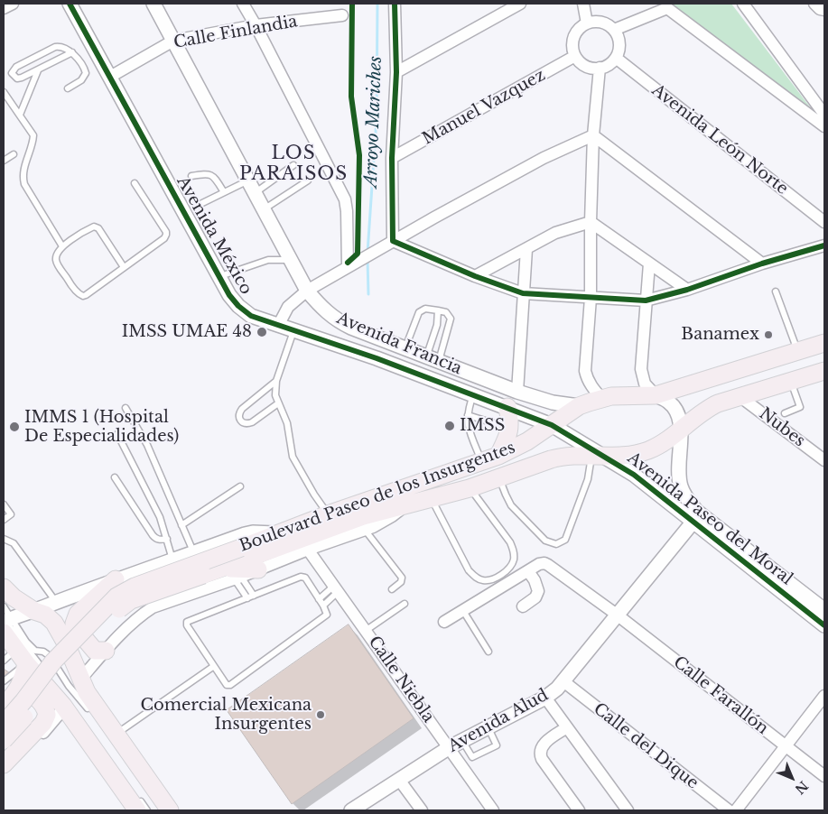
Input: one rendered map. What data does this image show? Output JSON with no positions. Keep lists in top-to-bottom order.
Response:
{
  "streets": {
    "main road": ["Boulevard Paseo de los Insurgentes"],
    "street": [
      "Calle Finlandia",
      "Manuel Vazquez",
      "Avenida León Norte",
      "Avenida México",
      "Avenida Francia",
      "Nubes",
      "Avenida Paseo del Moral",
      "Calle Niebla",
      "Calle Farallón",
      "Avenida Alud",
      "Calle del Dique"
    ]
  },
  "crossings": [
    ["Calle Finlandia", "Avenida México"],
    ["Calle Finlandia", "Avenida Francia"],
    ["Manuel Vazquez", "Avenida León Norte"],
    ["Avenida México", "Boulevard Paseo de los Insurgentes"],
    ["Avenida México", "Avenida Paseo del Moral"],
    ["Avenida Francia", "Boulevard Paseo de los Insurgentes"],
    ["Nubes", "Boulevard Paseo de los Insurgentes"],
    ["Boulevard Paseo de los Insurgentes", "Avenida Paseo del Moral"],
    ["Avenida Paseo del Moral", "Avenida Alud"],
    ["Calle Niebla", "Avenida Alud"],
    ["Calle Farallón", "Avenida Alud"],
    ["Avenida Alud", "Calle del Dique"]
  ],
  "districts": ["LOS PARAISOS"],
  "water": ["Arroyo Mariches"],
  "places": [
    "IMSS UMAE 48",
    "Banamex",
    "IMSS",
    "IMMS 1 (Hospital De Especialidades)",
    "Comercial Mexicana Insurgentes"
  ],
  "north": "bottom right"
}
